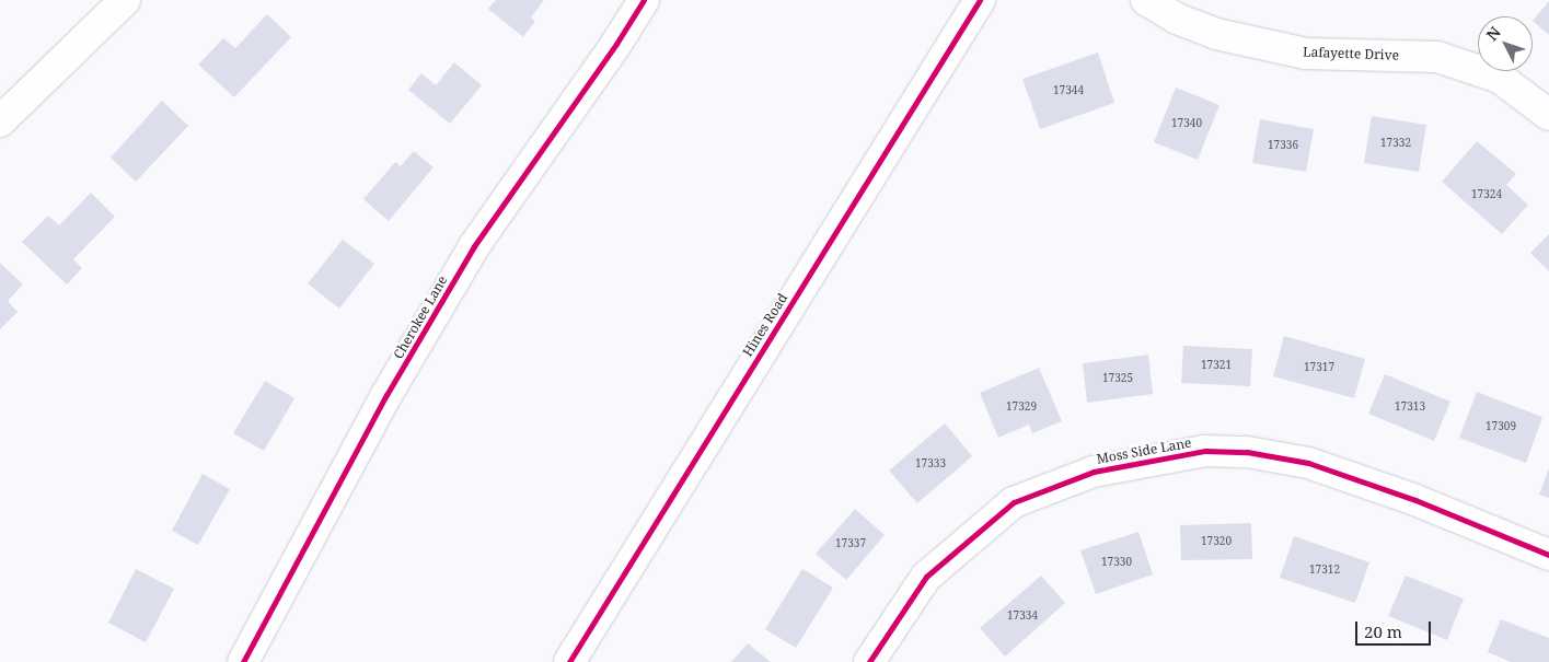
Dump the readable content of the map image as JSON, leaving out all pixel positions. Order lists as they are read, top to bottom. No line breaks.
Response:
{"streets":{"street":["Lafayette Drive","Cherokee Lane","Hines Road","Moss Side Lane"]},"house_numbers":["17344","17340","17332","17336","17324","17321","17317","17325","17329","17313","17309","17333","17320","17337","17330","17312","17334"],"scale_bar":"20 m","north":"top left"}
